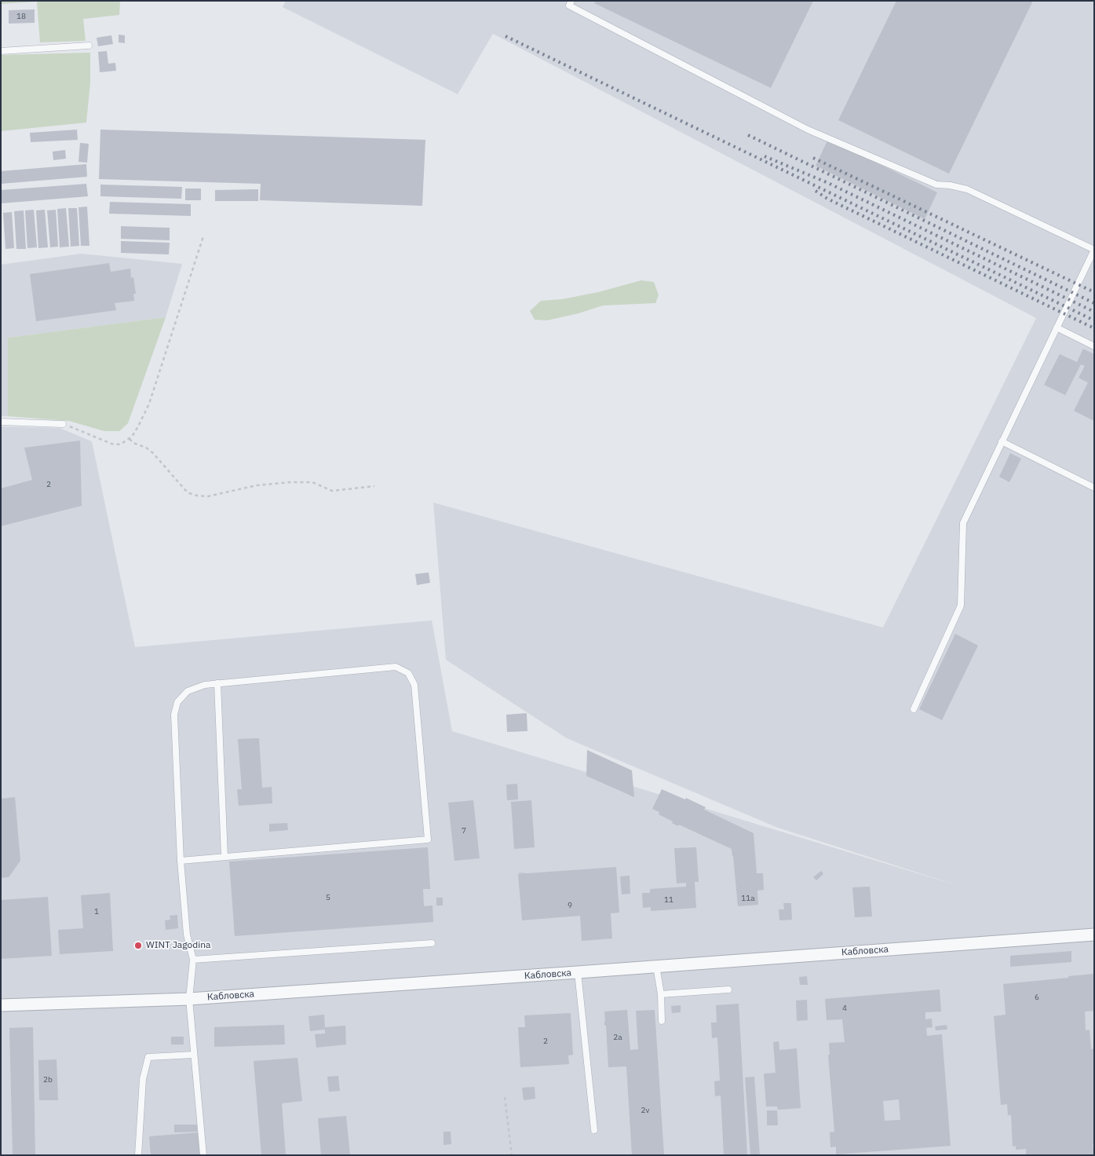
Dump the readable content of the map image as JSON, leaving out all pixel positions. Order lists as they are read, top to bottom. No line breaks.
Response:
{"streets":{"street":["Кабловска"]},"places":["WINT Jagodina"],"house_numbers":["18","2","7","5","11a","11","9","1","6","4","2a","2","2b","2v"]}
